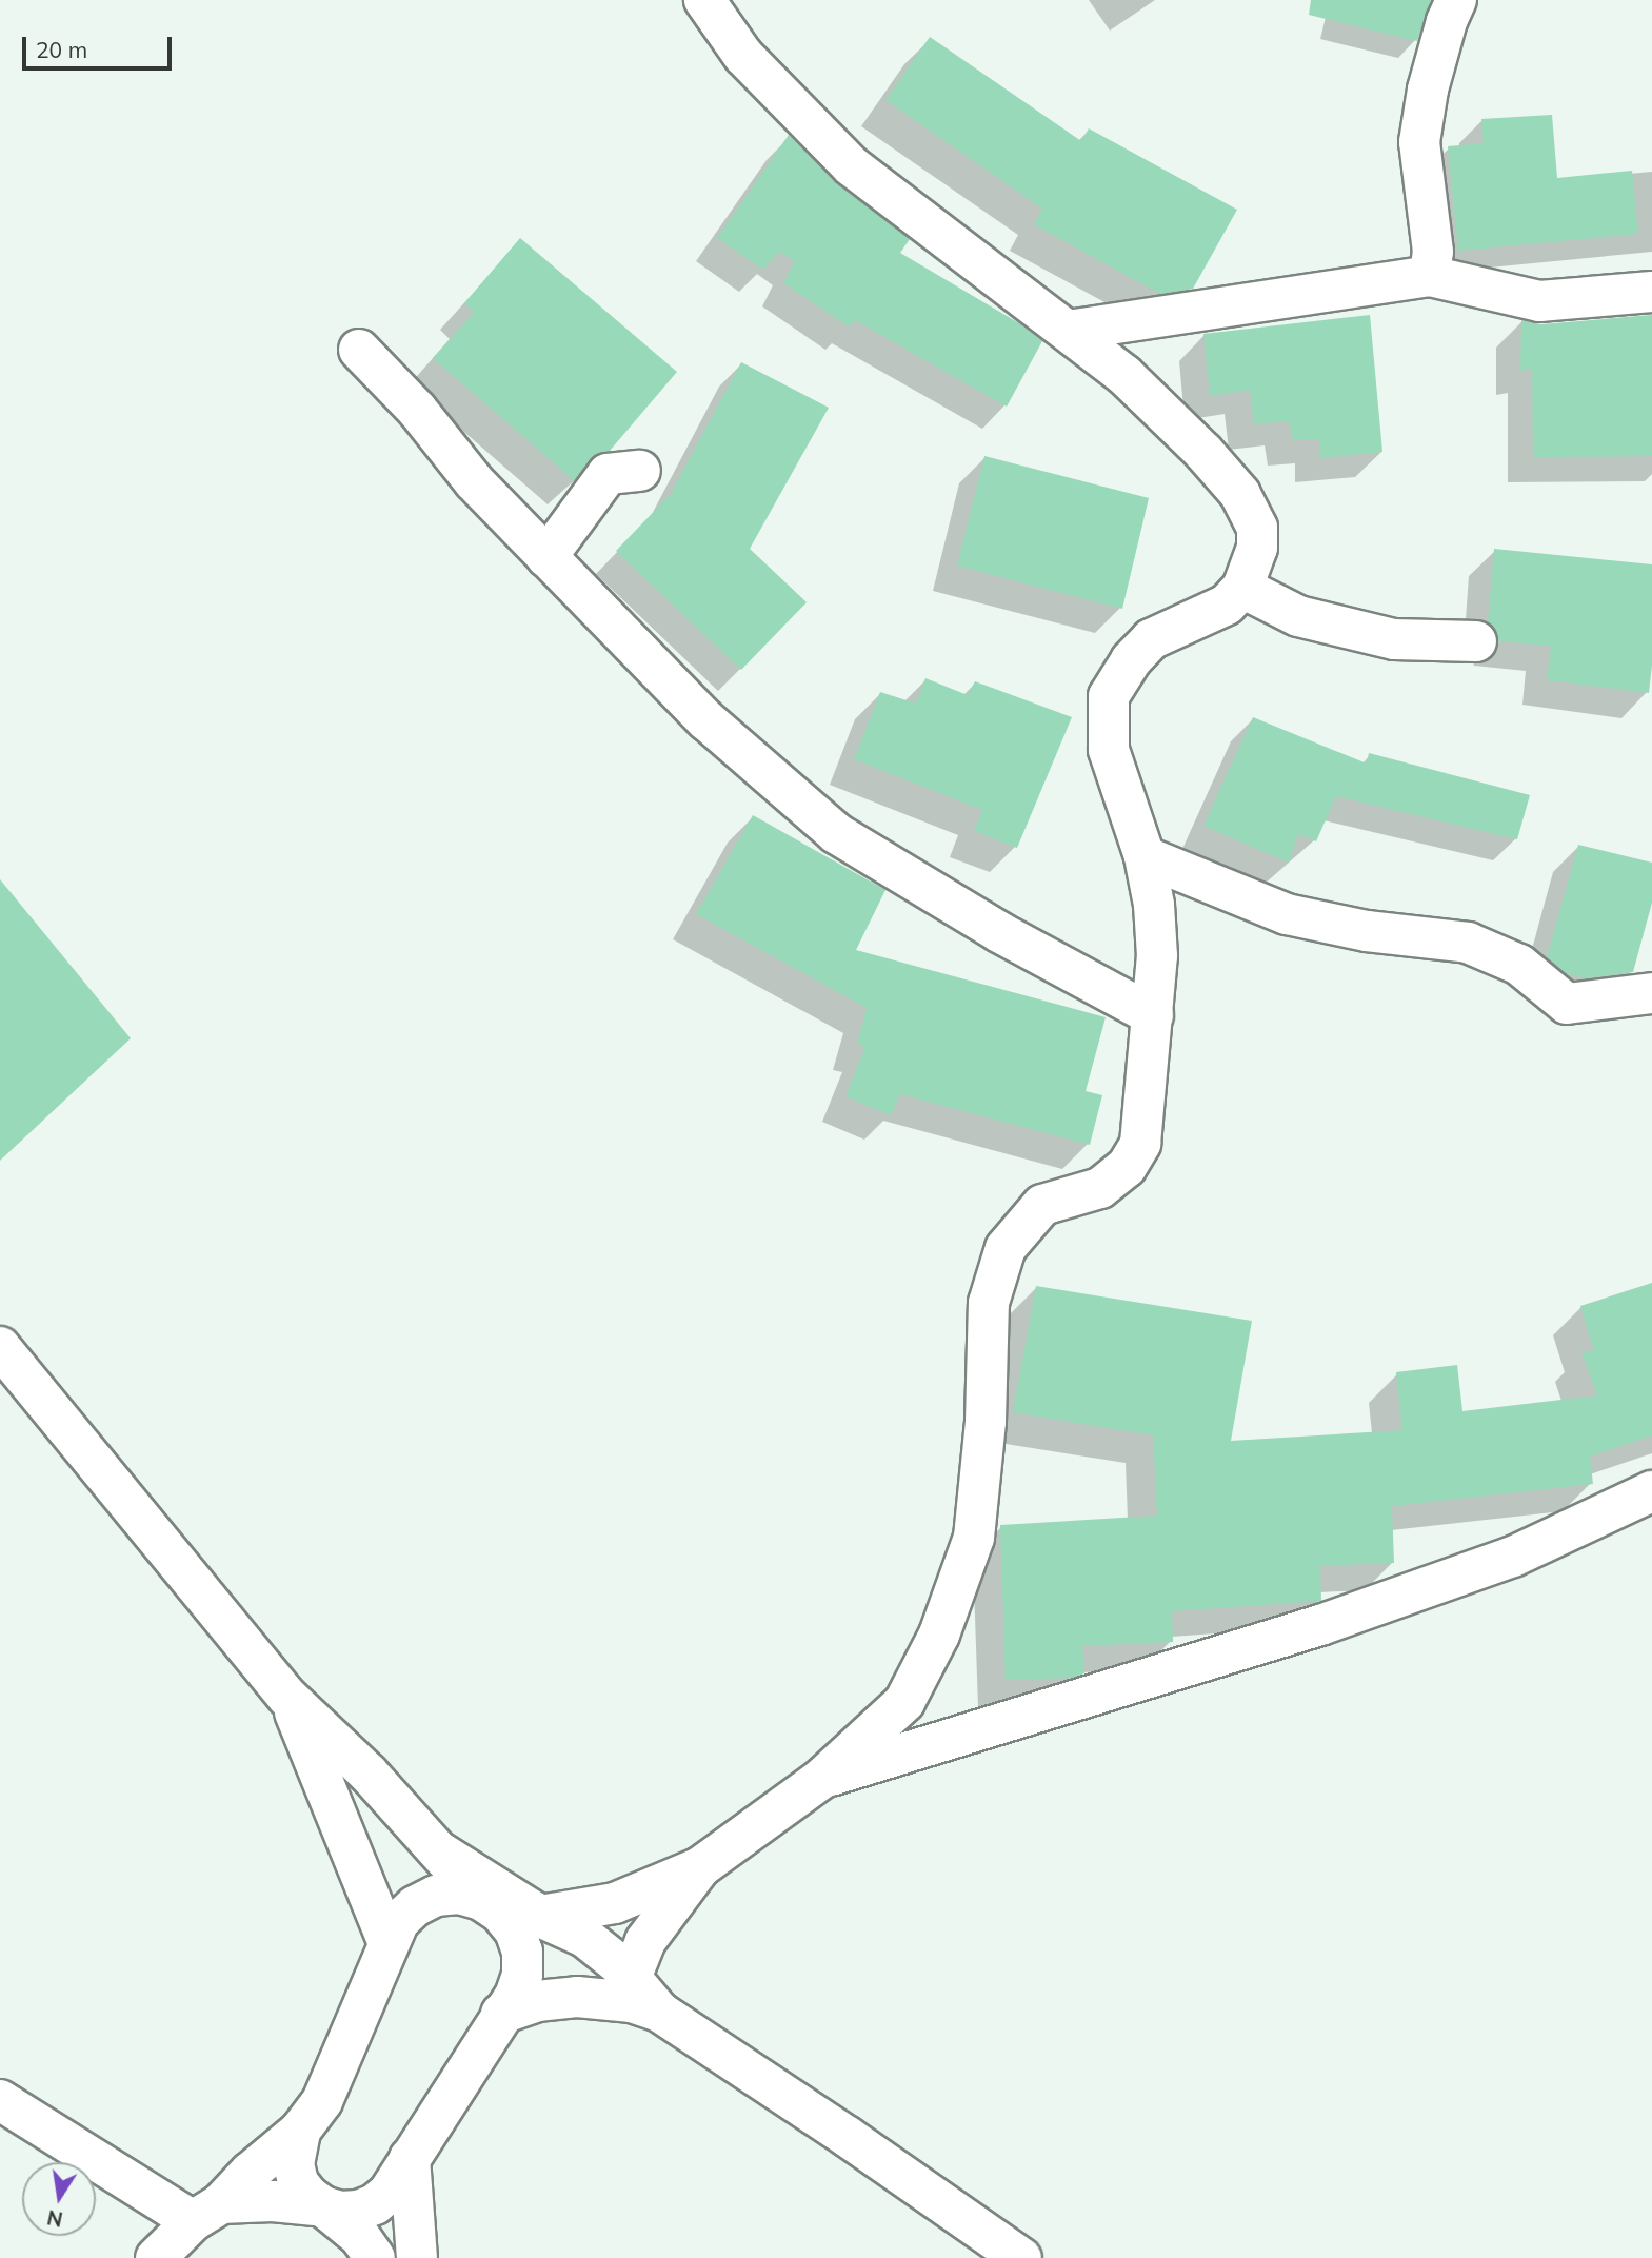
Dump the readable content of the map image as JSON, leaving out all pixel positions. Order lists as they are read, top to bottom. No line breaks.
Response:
{"scale_bar":"20 m","north":"bottom"}
